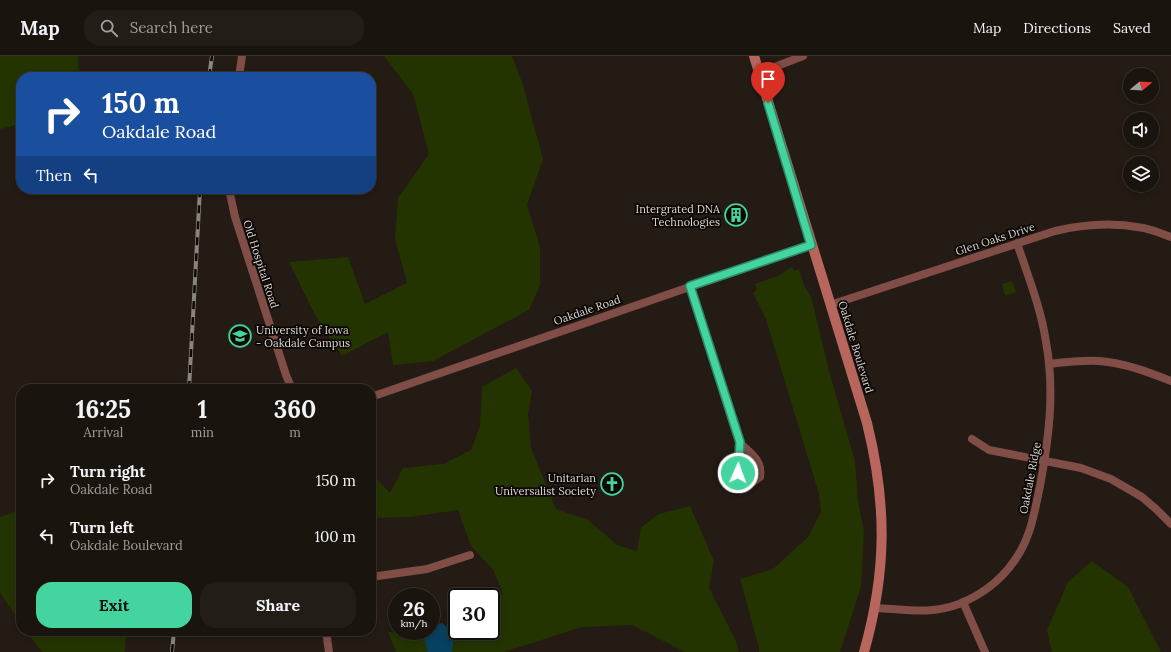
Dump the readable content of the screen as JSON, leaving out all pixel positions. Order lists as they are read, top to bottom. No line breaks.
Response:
{"streets":{"main road":["Oakdale Boulevard"],"street":["Glen Oaks Drive","Old Hospital Road","Oakdale Road","Oakdale Ridge"]},"crossings":[["Glen Oaks Drive","Oakdale Boulevard"],["Glen Oaks Drive","Oakdale Ridge"],["Oakdale Road","Oakdale Boulevard"],["Oakdale Boulevard","Oakdale Ridge"]],"places":{"building":["Intergrated DNA Technologies"],"school or university":["University of Iowa - Oakdale Campus"],"church":["Unitarian Universalist Society"]},"north":"right","page":{"header":"Map","search":"Search here","nav":["Map","Directions","Saved"],"turn":["150 m","Oakdale Road"],"then":"Then","eta":["16:25","Arrival","1","min","360","m"],"list":[{"name":"Turn right","note":"Oakdale Road","value":"150 m"},{"name":"Turn left","note":"Oakdale Boulevard","value":"100 m"}],"buttons":["Exit","Share"],"speed":"26 km/h","limit":"30"}}
